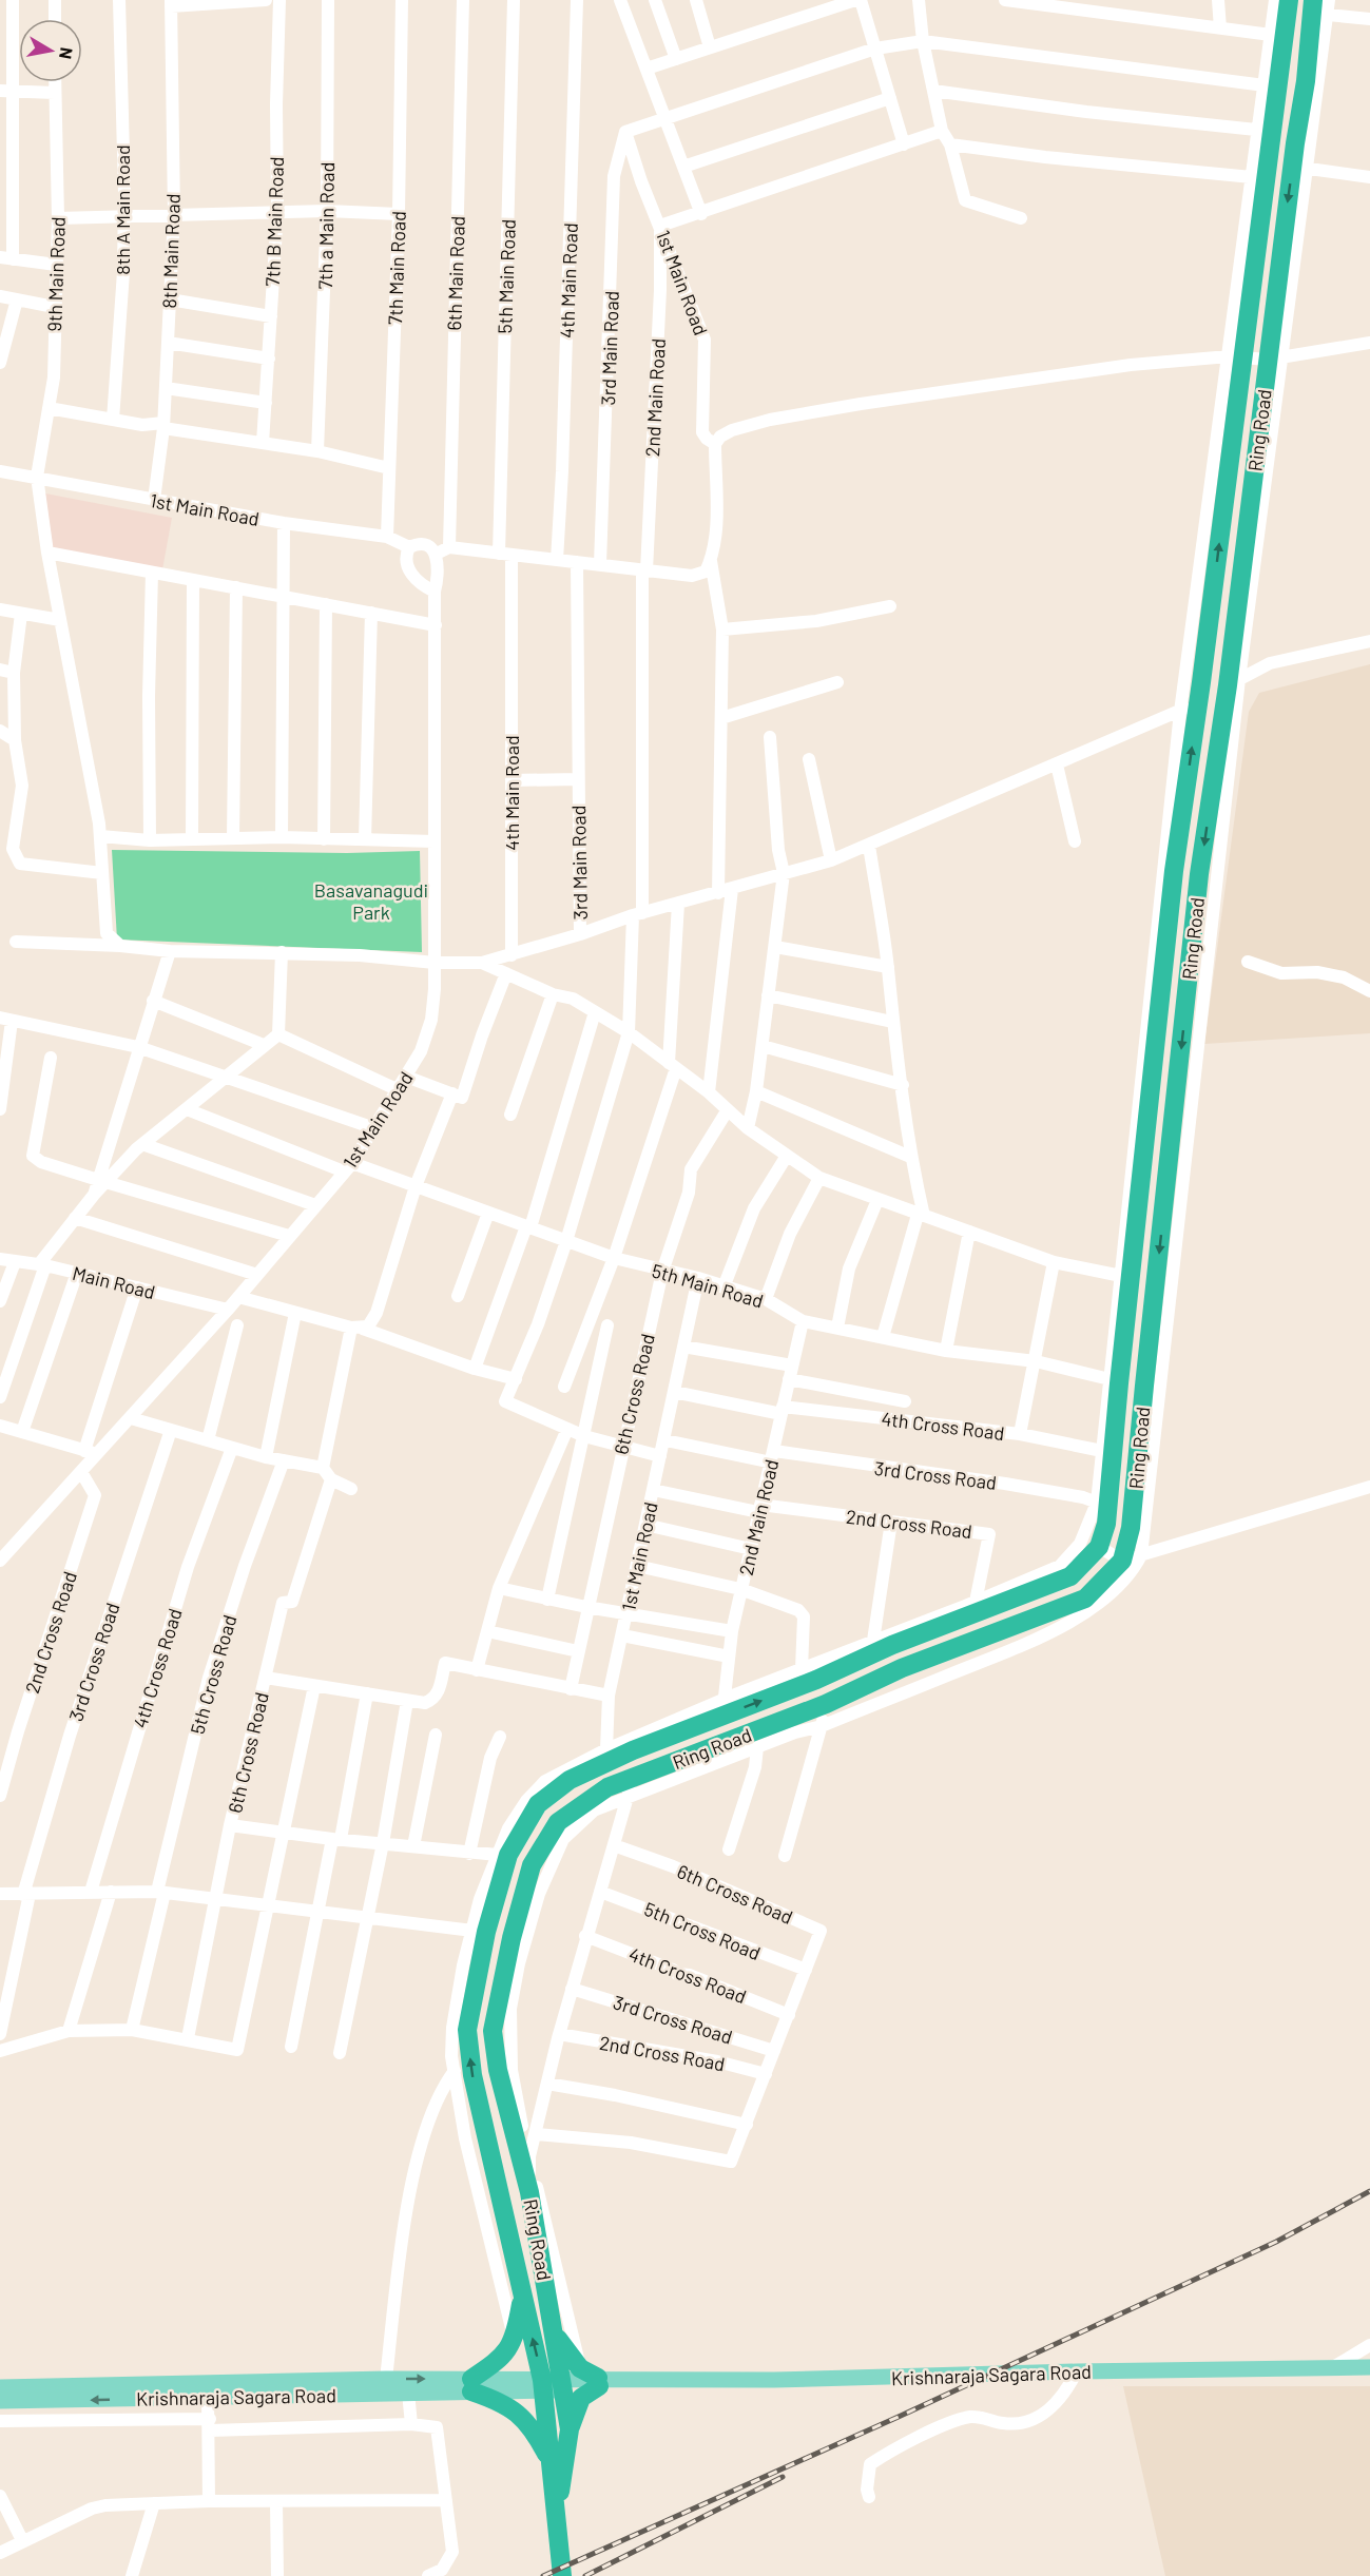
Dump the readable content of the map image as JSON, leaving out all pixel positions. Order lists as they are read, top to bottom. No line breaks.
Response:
{"streets":{"highway":["Ring Road"],"main road":["Krishnaraja Sagara Road"],"street":["8th A Main Road","7th B Main Road","7th a Main Road","8th Main Road","7th Main Road","6th Main Road","9th Main Road","5th Main Road","4th Main Road","1st Main Road","3rd Main Road","2nd Main Road","Main Road","6th Cross Road","4th Cross Road","3rd Cross Road","2nd Cross Road","5th Cross Road"]},"crossings":[["8th Main Road","1st Main Road"],["7th Main Road","1st Main Road"],["9th Main Road","1st Main Road"],["5th Main Road","4th Main Road"],["5th Main Road","1st Main Road"],["5th Main Road","2nd Main Road"],["5th Main Road","6th Cross Road"],["1st Main Road","3rd Main Road"],["1st Main Road","2nd Main Road"],["1st Main Road","Ring Road"],["1st Main Road","Main Road"],["1st Main Road","4th Cross Road"],["1st Main Road","3rd Cross Road"],["1st Main Road","2nd Cross Road"],["2nd Main Road","Ring Road"],["2nd Main Road","4th Cross Road"],["2nd Main Road","3rd Cross Road"],["2nd Main Road","2nd Cross Road"],["Ring Road","Krishnaraja Sagara Road"],["6th Cross Road","5th Cross Road"]],"parks":["Basavanagudi Park"],"north":"right"}
